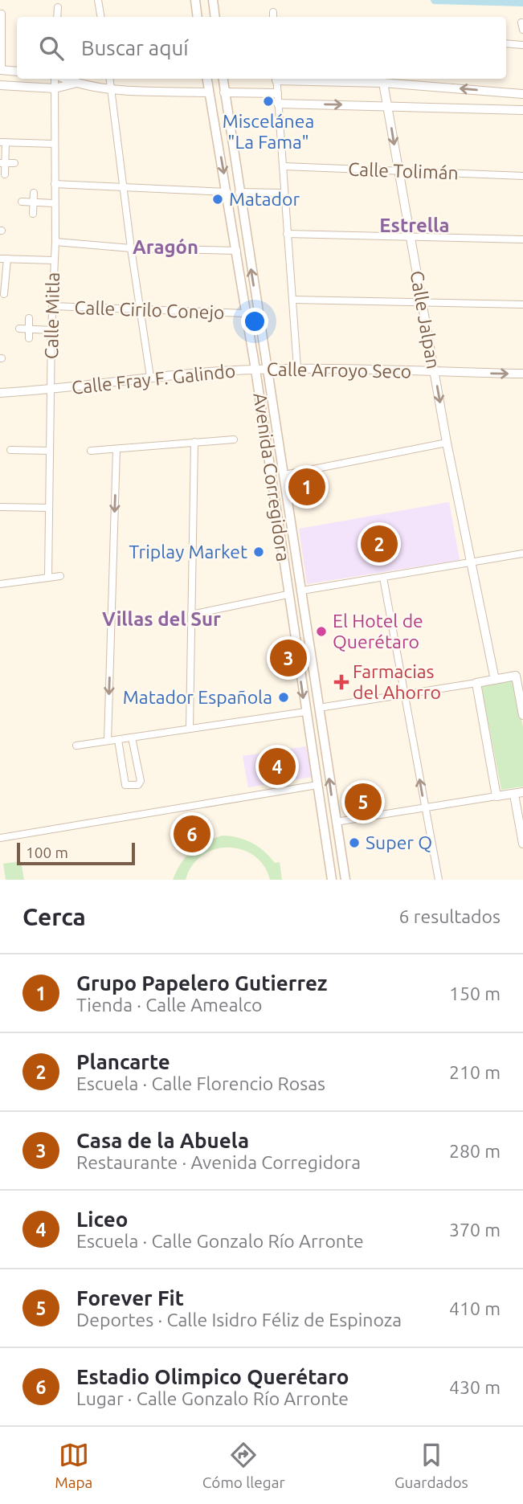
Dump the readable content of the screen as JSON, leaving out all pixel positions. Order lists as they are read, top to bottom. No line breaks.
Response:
{"streets":{"main road":["Avenida Corregidora"],"street":["Calle Tolimán","Calle Cirilo Conejo","Calle Mitla","Calle Jalpan","Calle Arroyo Seco","Calle Fray F. Galindo"]},"crossings":[["Calle Tolimán","Calle Jalpan"],["Calle Cirilo Conejo","Calle Mitla"],["Calle Cirilo Conejo","Avenida Corregidora"],["Calle Mitla","Calle Fray F. Galindo"],["Calle Jalpan","Calle Arroyo Seco"],["Calle Arroyo Seco","Calle Fray F. Galindo"],["Calle Arroyo Seco","Avenida Corregidora"],["Calle Fray F. Galindo","Avenida Corregidora"]],"districts":["Estrella","Aragón","Villas del Sur"],"places":{"other":["Miscelánea \"La Fama\"","Matador","Triplay Market","El Hotel de Querétaro","Matador Española","Super Q"],"health":["Farmacias del Ahorro"]},"scale_bar":"100 m","page":{"search":"Buscar aquí","pins":["1","2","3","4","5","6"],"scale":"100 m","heading":["Cerca","6 resultados"],"list":[{"mark":"1","name":"Grupo Papelero Gutierrez","note":"Tienda · Calle Amealco","value":"150 m"},{"mark":"2","name":"Plancarte","note":"Escuela · Calle Florencio Rosas","value":"210 m"},{"mark":"3","name":"Casa de la Abuela","note":"Restaurante · Avenida Corregidora","value":"280 m"},{"mark":"4","name":"Liceo","note":"Escuela · Calle Gonzalo Río Arronte","value":"370 m"},{"mark":"5","name":"Forever Fit","note":"Deportes · Calle Isidro Féliz de Espinoza","value":"410 m"},{"mark":"6","name":"Estadio Olimpico Querétaro","note":"Lugar · Calle Gonzalo Río Arronte","value":"430 m"}],"nav":["Mapa","Cómo llegar","Guardados"]}}
